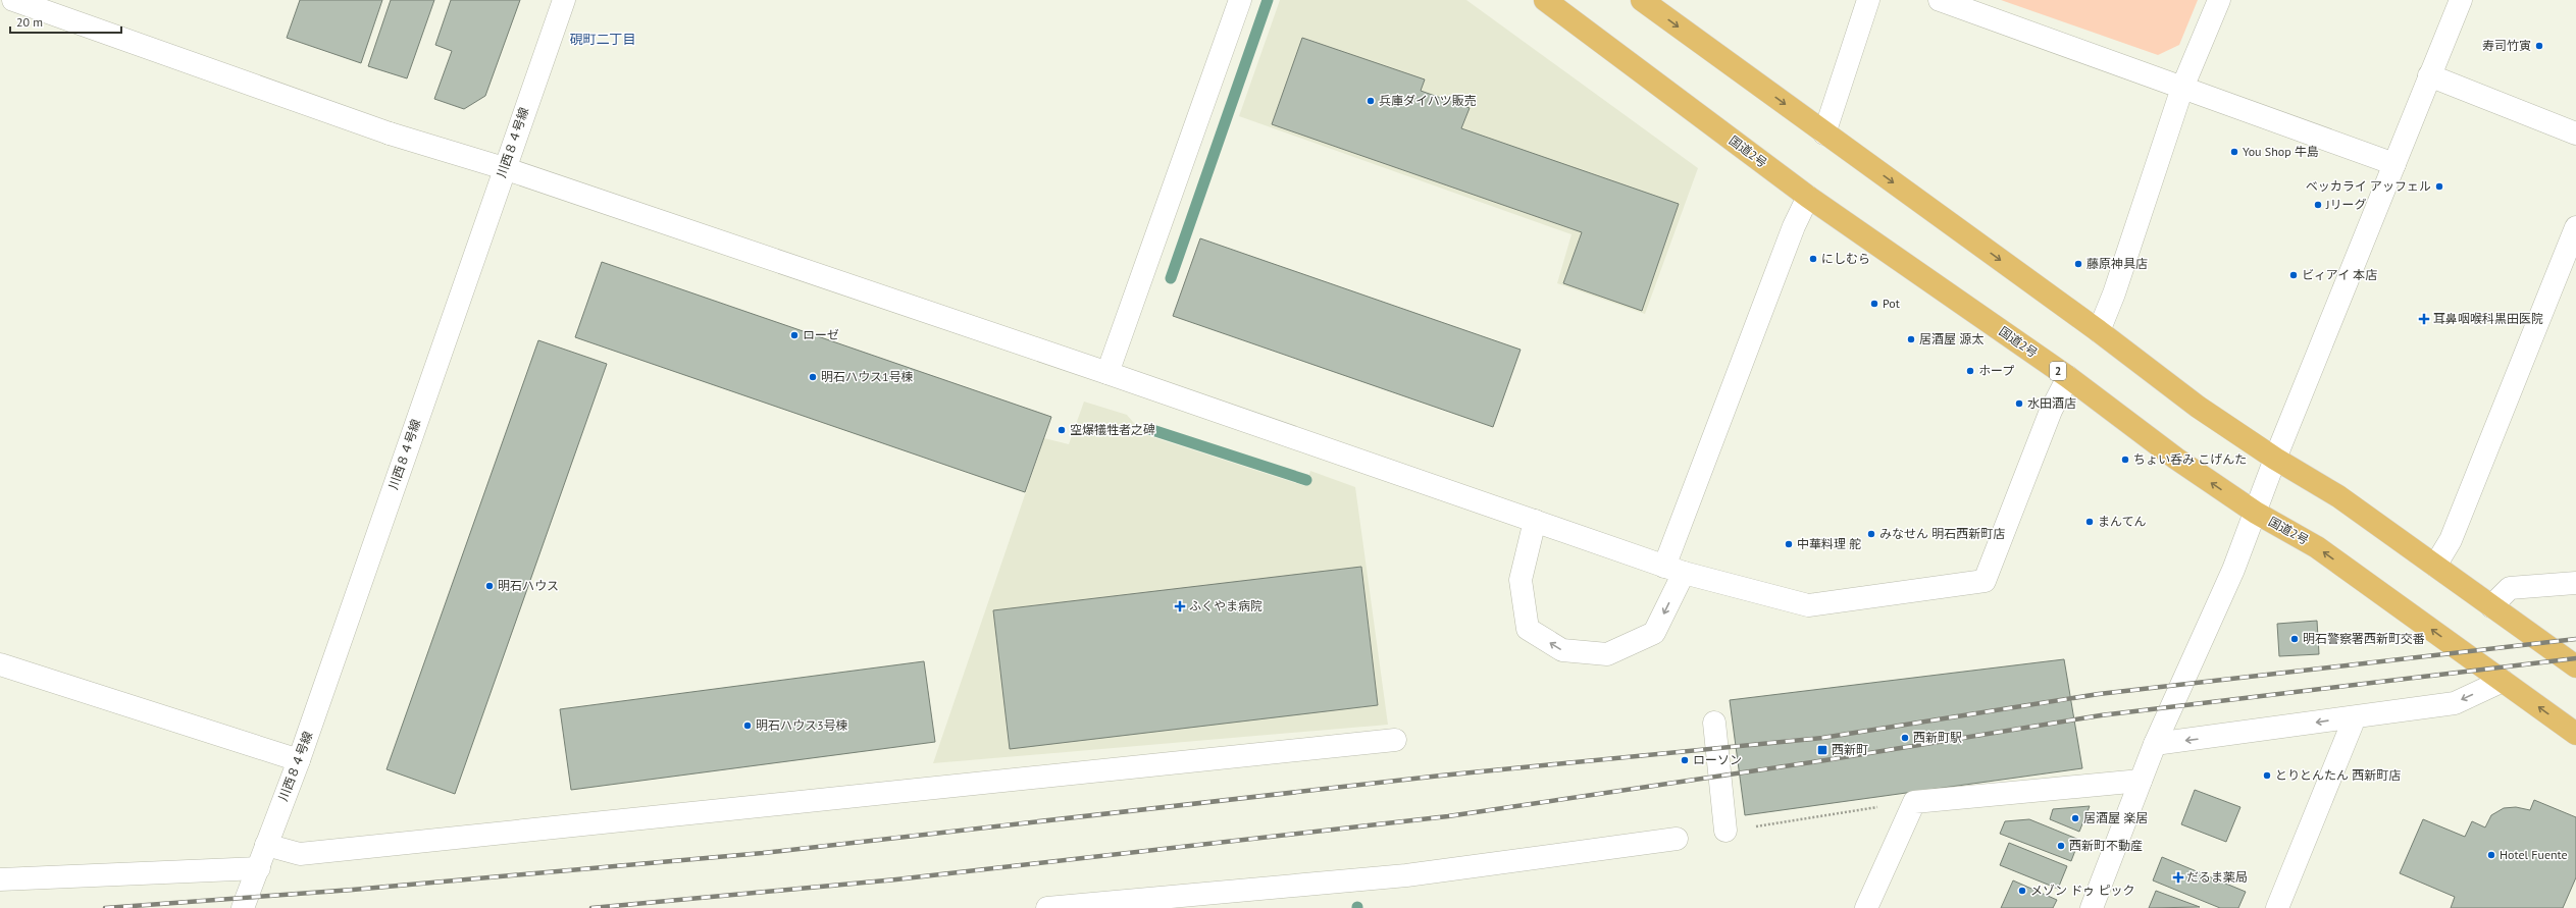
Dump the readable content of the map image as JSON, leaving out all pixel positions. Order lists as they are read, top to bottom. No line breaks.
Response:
{"streets":{"highway":["国道2号","2"],"street":["川西８４号線"]},"districts":["硯町二丁目"],"places":{"other":["寿司竹寅","兵庫ダイハツ販売","You Shop 牛島","ベッカライ アッフェル","Jリーグ","にしむら","藤原神具店","ビィアイ 本店","Pot","ローゼ","居酒屋 源太","ホープ","明石ハウス1号棟","水田酒店","空爆犠牲者之碑","ちょい呑み こげんた","まんてん","みなせん 明石西新町店","中華料理 舵","明石ハウス","明石警察署西新町交番","明石ハウス3号棟","西新町駅","ローソン","とりとんたん 西新町店","居酒屋 楽居","西新町不動産","Hotel Fuente","メゾン ドゥ ピック"],"health":["耳鼻咽喉科黒田医院","ふくやま病院","だるま薬局"],"transit":["西新町"]},"scale_bar":"20 m"}
